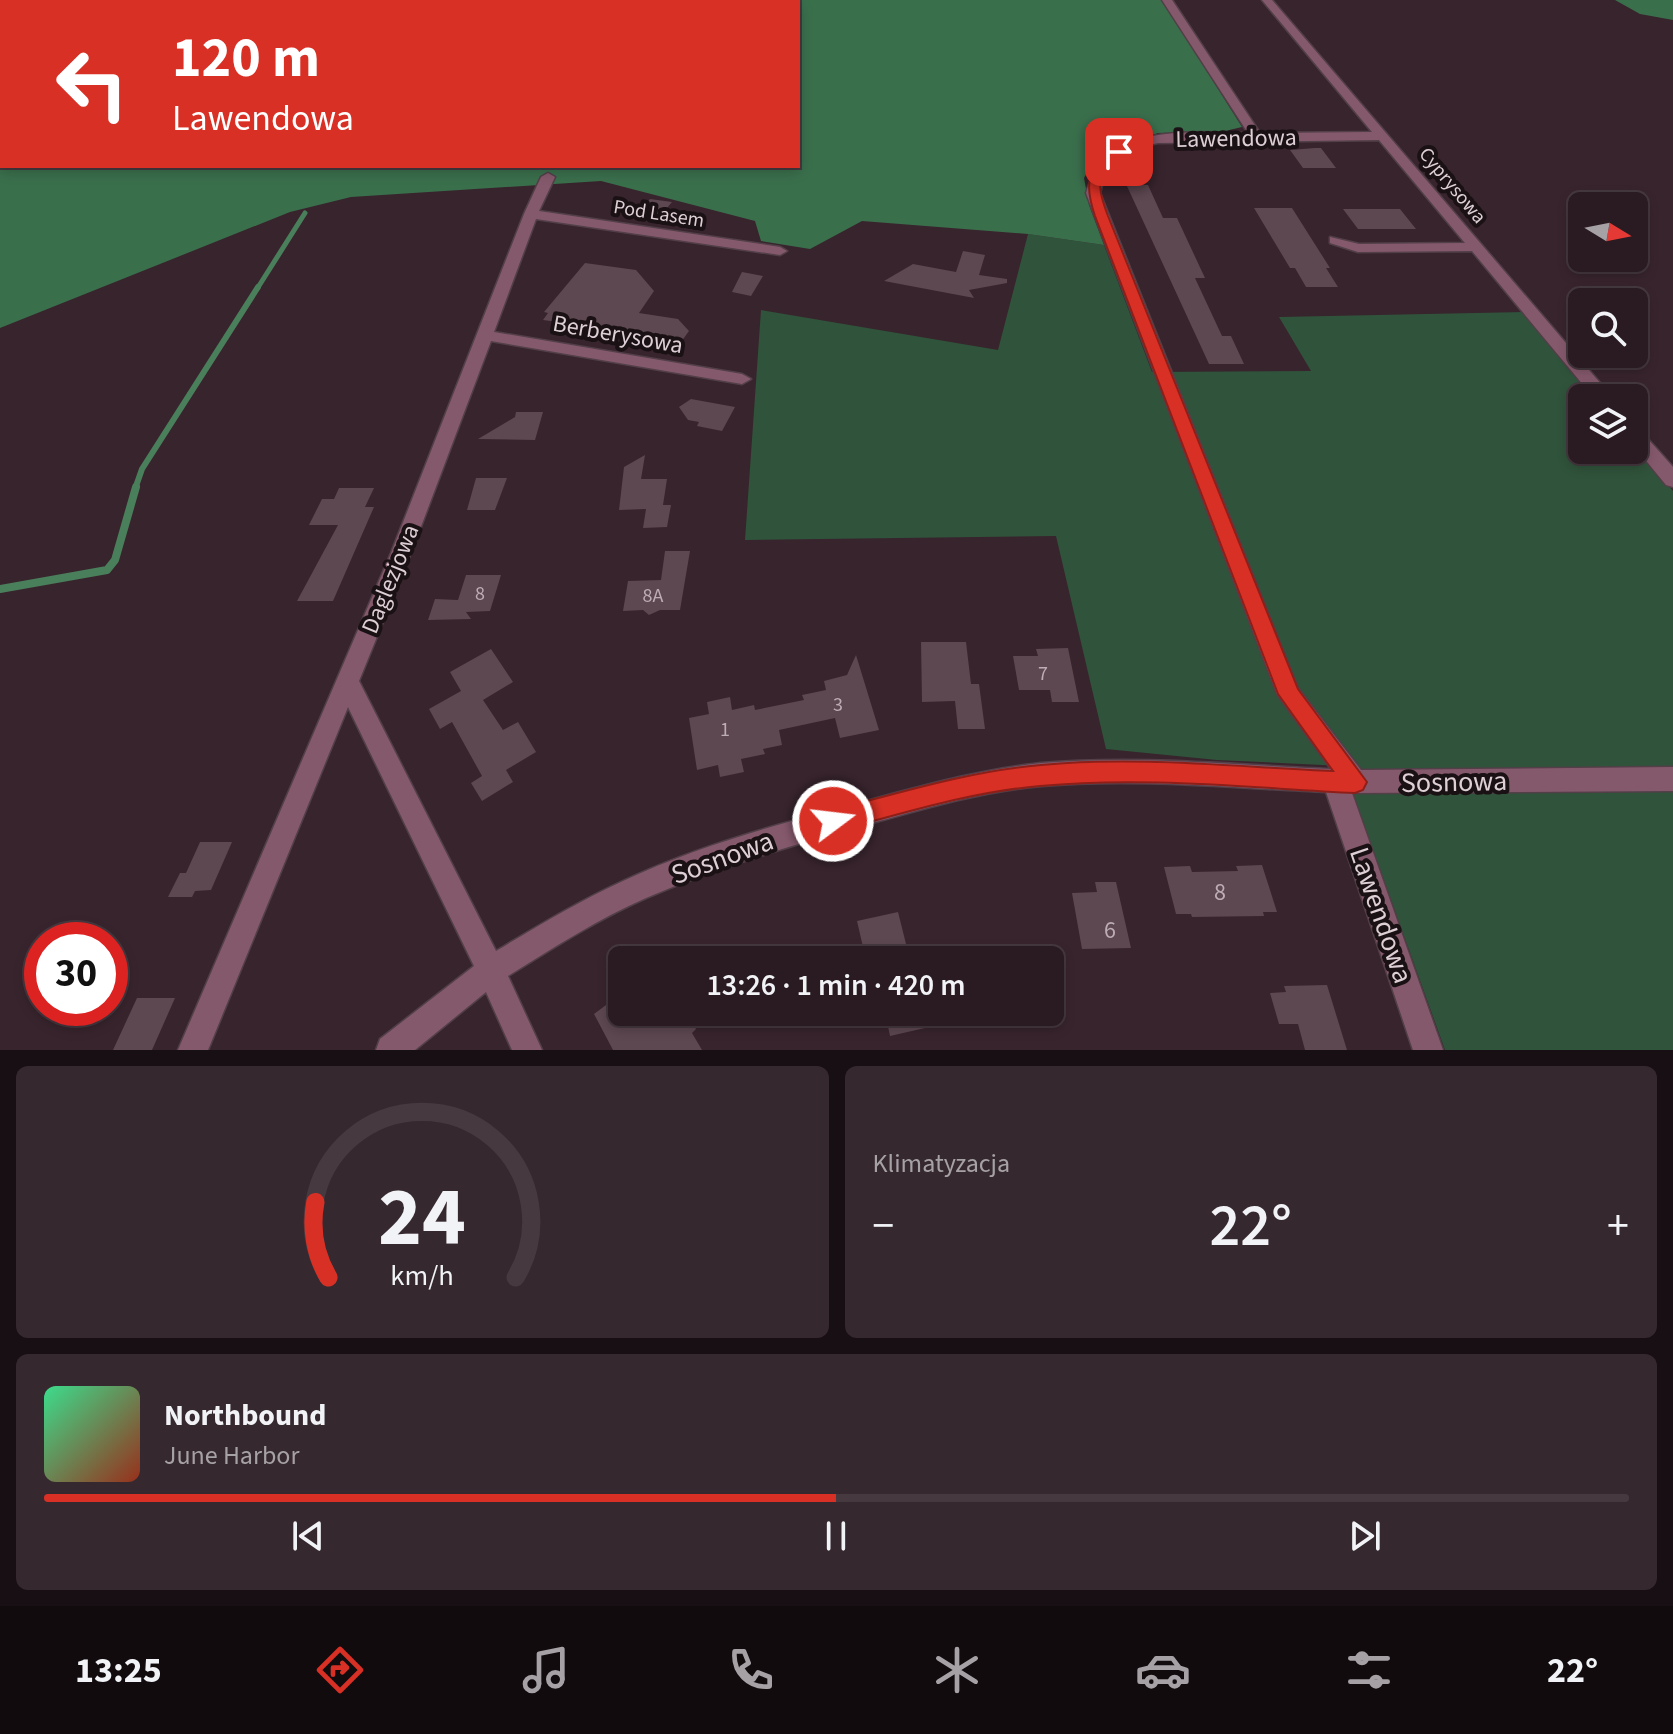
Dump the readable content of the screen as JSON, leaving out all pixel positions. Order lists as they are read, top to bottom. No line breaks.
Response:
{"streets":{"street":["Lawendowa","Cyprysowa","Pod Lasem","Berberysowa","Daglezjowa","Sosnowa"]},"crossings":[["Lawendowa","Cyprysowa"],["Lawendowa","Sosnowa"],["Pod Lasem","Daglezjowa"],["Berberysowa","Daglezjowa"]],"house_numbers":["8","8A","7","3","1","8","6"],"north":"right","page":{"turn":["120 m","Lawendowa"],"limit":"30","trip":"13:26 · 1 min · 420 m","tile":"Klimatyzacja","heat":["−","22°","+"],"song":["Northbound","June Harbor"],"tabs":["13:25","22°"],"gauge":["24","km/h"]}}
